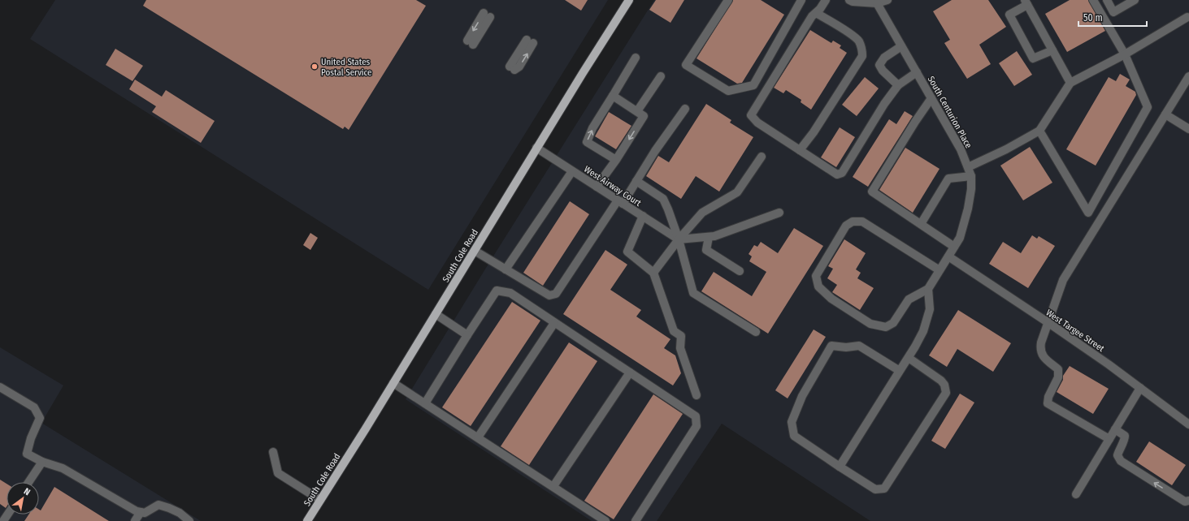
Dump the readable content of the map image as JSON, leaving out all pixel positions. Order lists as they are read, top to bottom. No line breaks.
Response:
{"streets":{"main road":["South Cole Road"],"street":["South Centurion Place","West Airway Court","West Targee Street"]},"crossings":[["South Centurion Place","West Targee Street"],["West Airway Court","South Cole Road"]],"places":["United States Postal Service"],"scale_bar":"50 m","north":"top right"}
